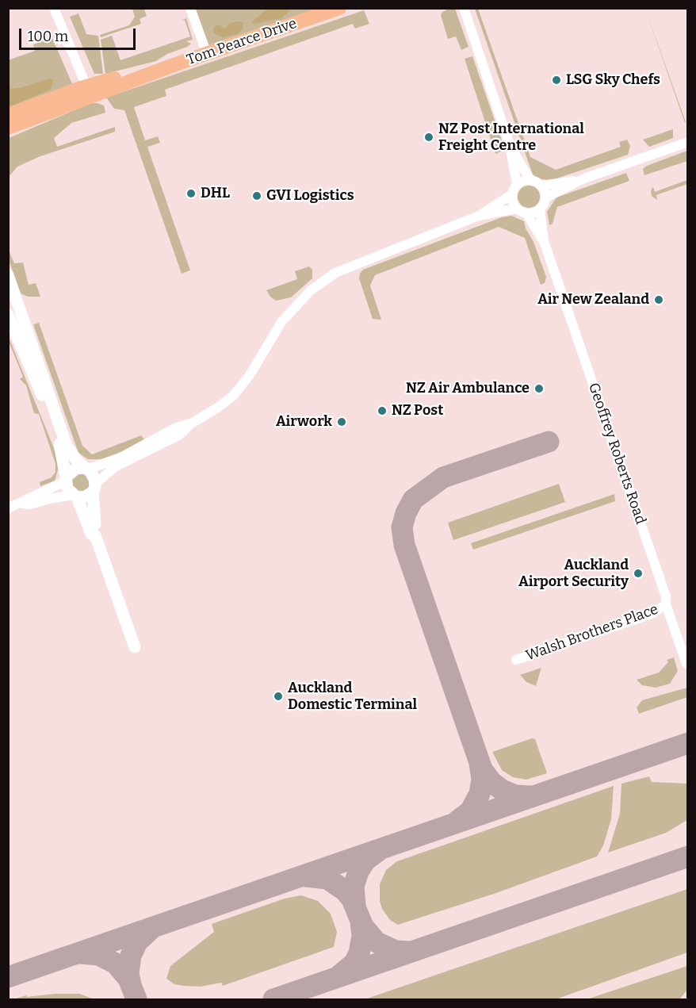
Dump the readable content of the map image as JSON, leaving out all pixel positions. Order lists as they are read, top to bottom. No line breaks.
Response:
{"streets":{"main road":["Tom Pearce Drive"],"street":["Geoffrey Roberts Road","Walsh Brothers Place"]},"crossings":[["Geoffrey Roberts Road","Walsh Brothers Place"]],"places":["LSG Sky Chefs","NZ Post International Freight Centre","DHL","GVI Logistics","Air New Zealand","NZ Air Ambulance","NZ Post","Airwork","Auckland Airport Security","Auckland Domestic Terminal"],"scale_bar":"100 m"}
